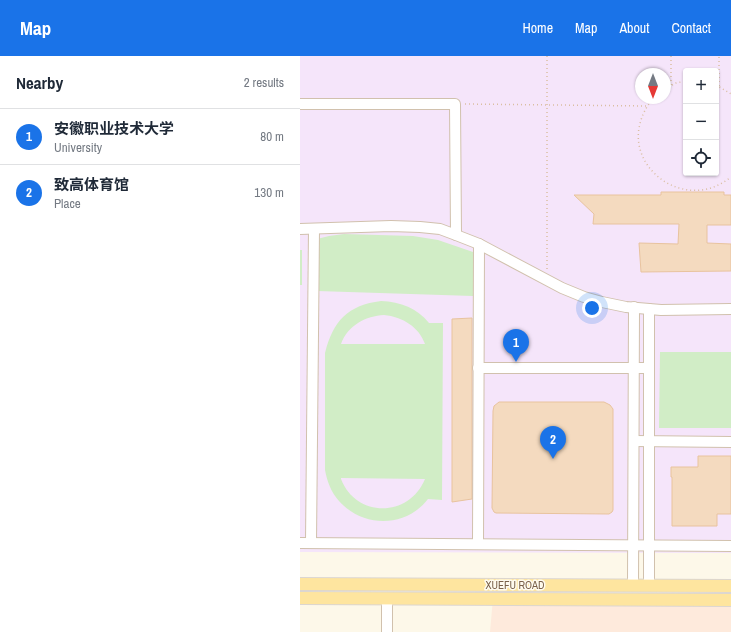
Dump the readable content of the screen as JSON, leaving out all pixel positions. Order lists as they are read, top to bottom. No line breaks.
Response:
{"streets":{"main road":["XUEFU ROAD"]},"north":"bottom","page":{"header":"Map","nav":["Home","Map","About","Contact"],"heading":["Nearby","2 results"],"map_buttons":["+","−"],"list":[{"mark":"1","name":"安徽职业技术大学","note":"University","value":"80 m"},{"mark":"2","name":"致高体育馆","note":"Place","value":"130 m"}],"pins":["1","2"]}}
